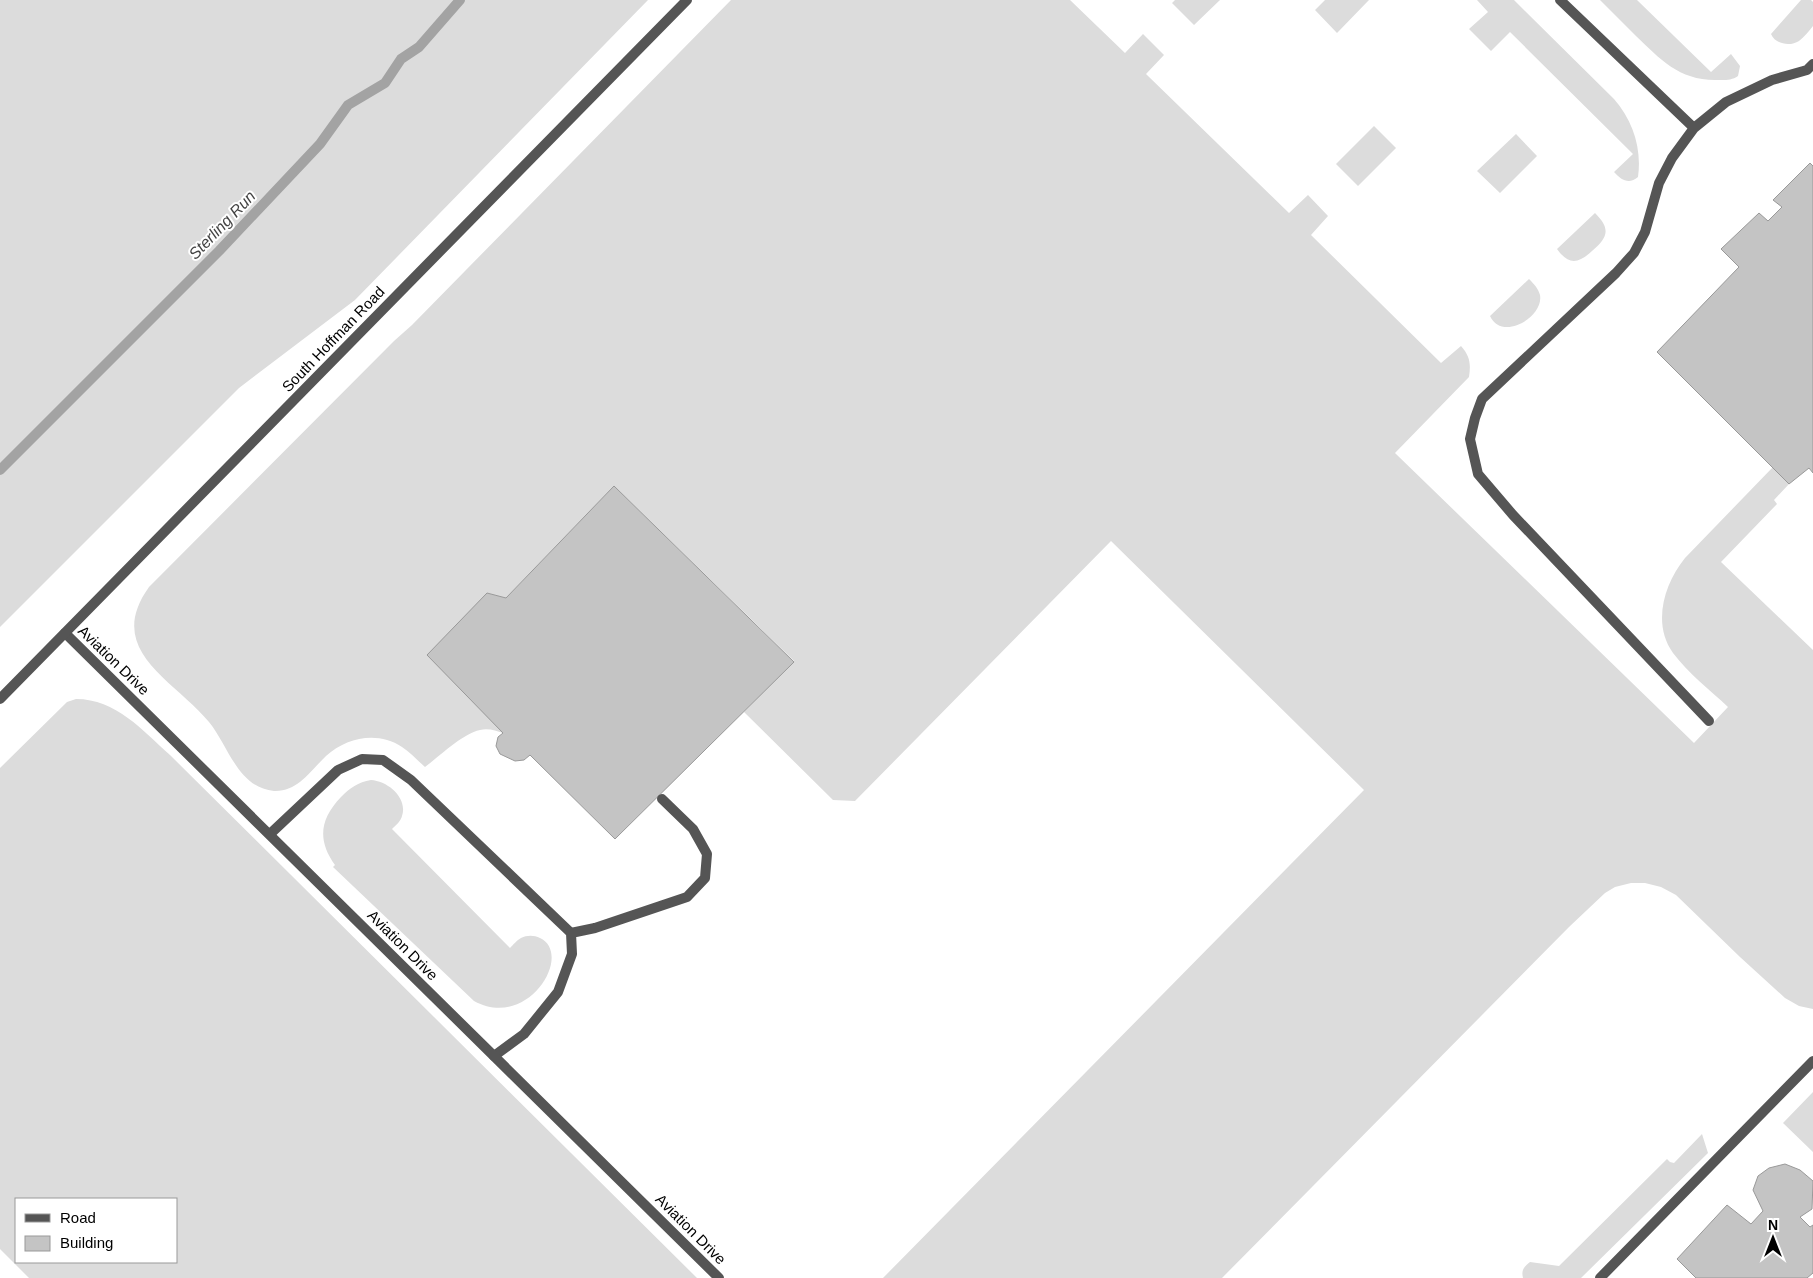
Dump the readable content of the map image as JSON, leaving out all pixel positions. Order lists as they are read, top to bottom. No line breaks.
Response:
{"streets":{"street":["South Hoffman Road","Aviation Drive"]},"crossings":[["South Hoffman Road","Aviation Drive"]],"water":["Sterling Run"],"legend":["Road","Building"],"north":"top"}
